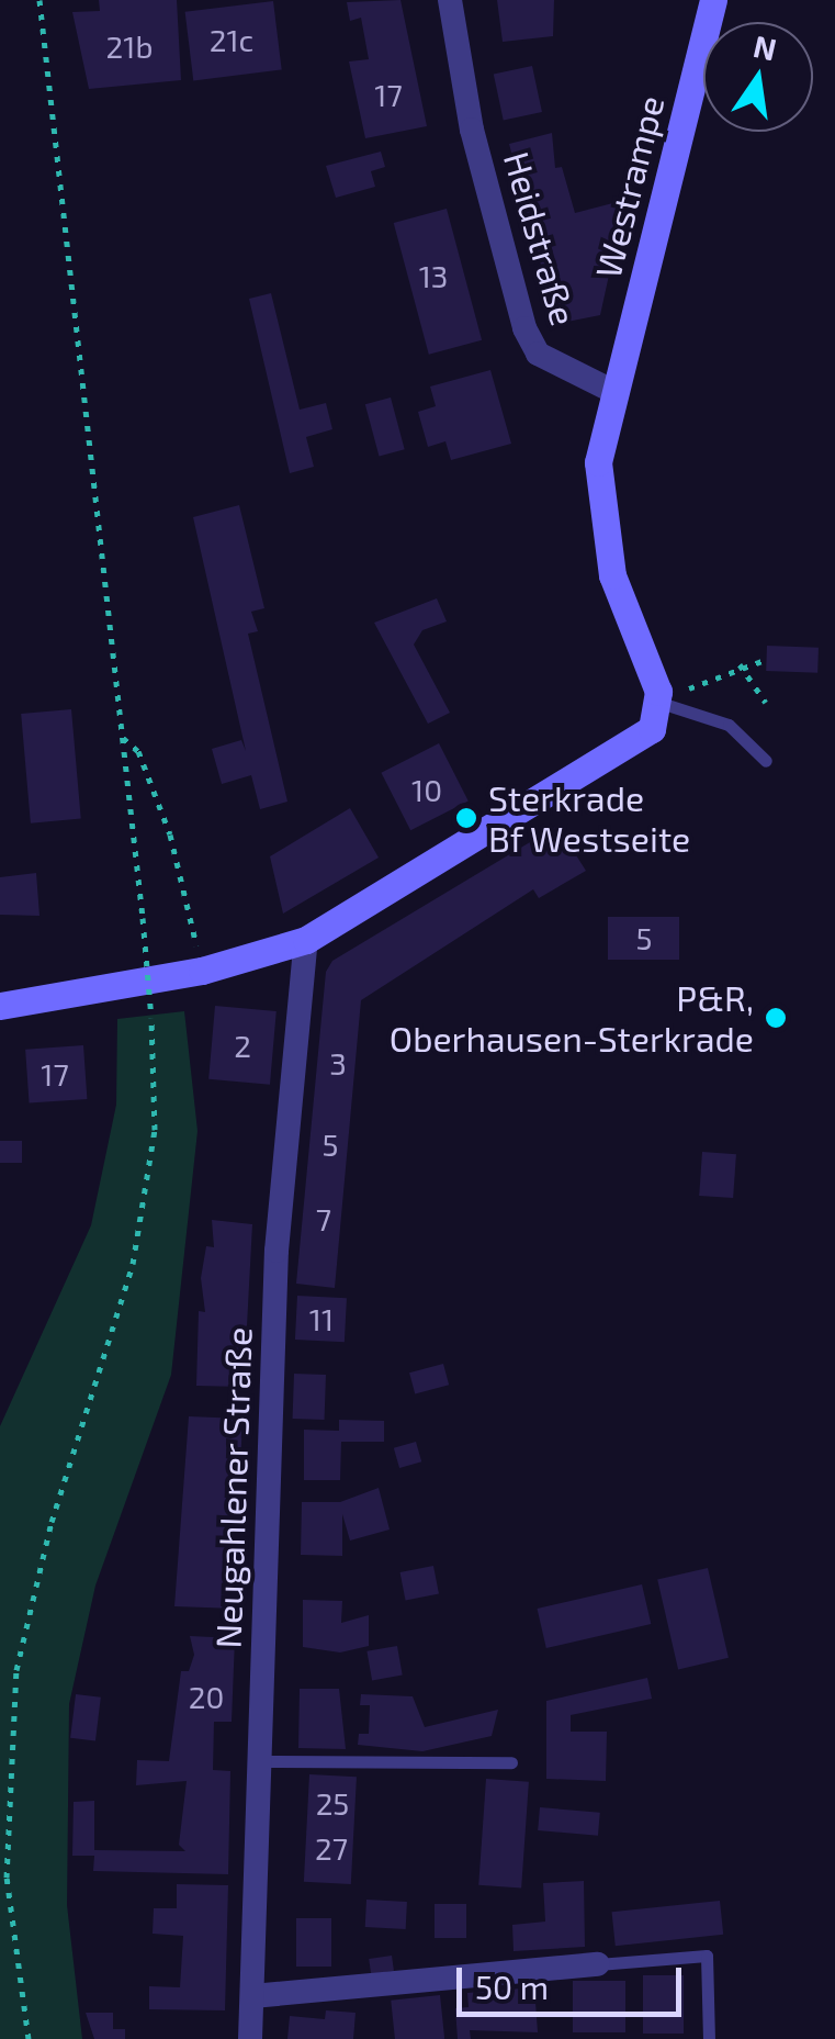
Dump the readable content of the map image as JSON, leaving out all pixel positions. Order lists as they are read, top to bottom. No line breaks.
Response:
{"streets":{"main road":["Westrampe"],"street":["Heidstraße","Neugahlener Straße"]},"crossings":[["Westrampe","Heidstraße"]],"places":["Sterkrade Bf Westseite","P&R, Oberhausen-Sterkrade"],"house_numbers":["21c","21b","17","13","10","5","2","3","17","5","7","11","20","25","27"],"scale_bar":"50 m","north":"top"}
